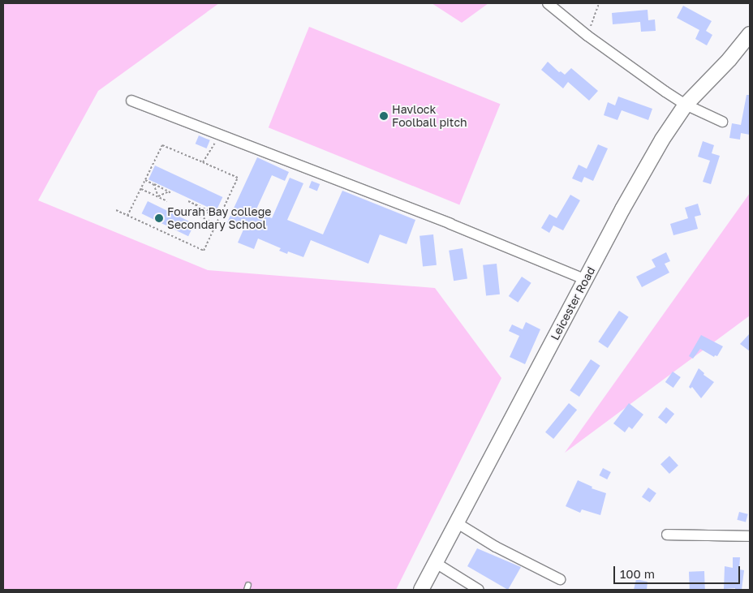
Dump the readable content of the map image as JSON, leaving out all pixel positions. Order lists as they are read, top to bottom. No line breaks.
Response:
{"streets":{"street":["Leicester Road"]},"places":["Havlock Foolball pitch","Fourah Bay college Secondary School"],"scale_bar":"100 m"}
